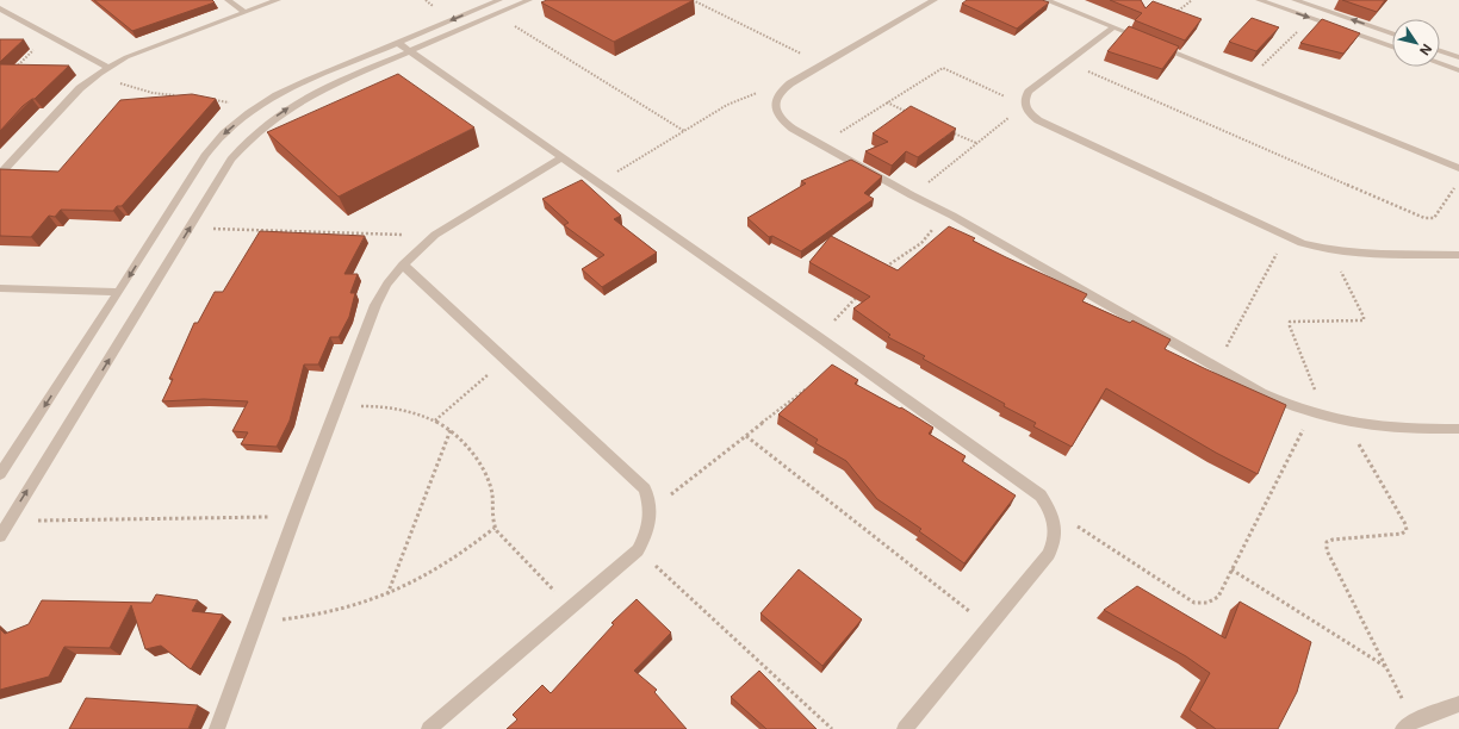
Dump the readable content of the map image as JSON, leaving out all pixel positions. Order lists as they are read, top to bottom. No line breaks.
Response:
{"north":"bottom right"}
